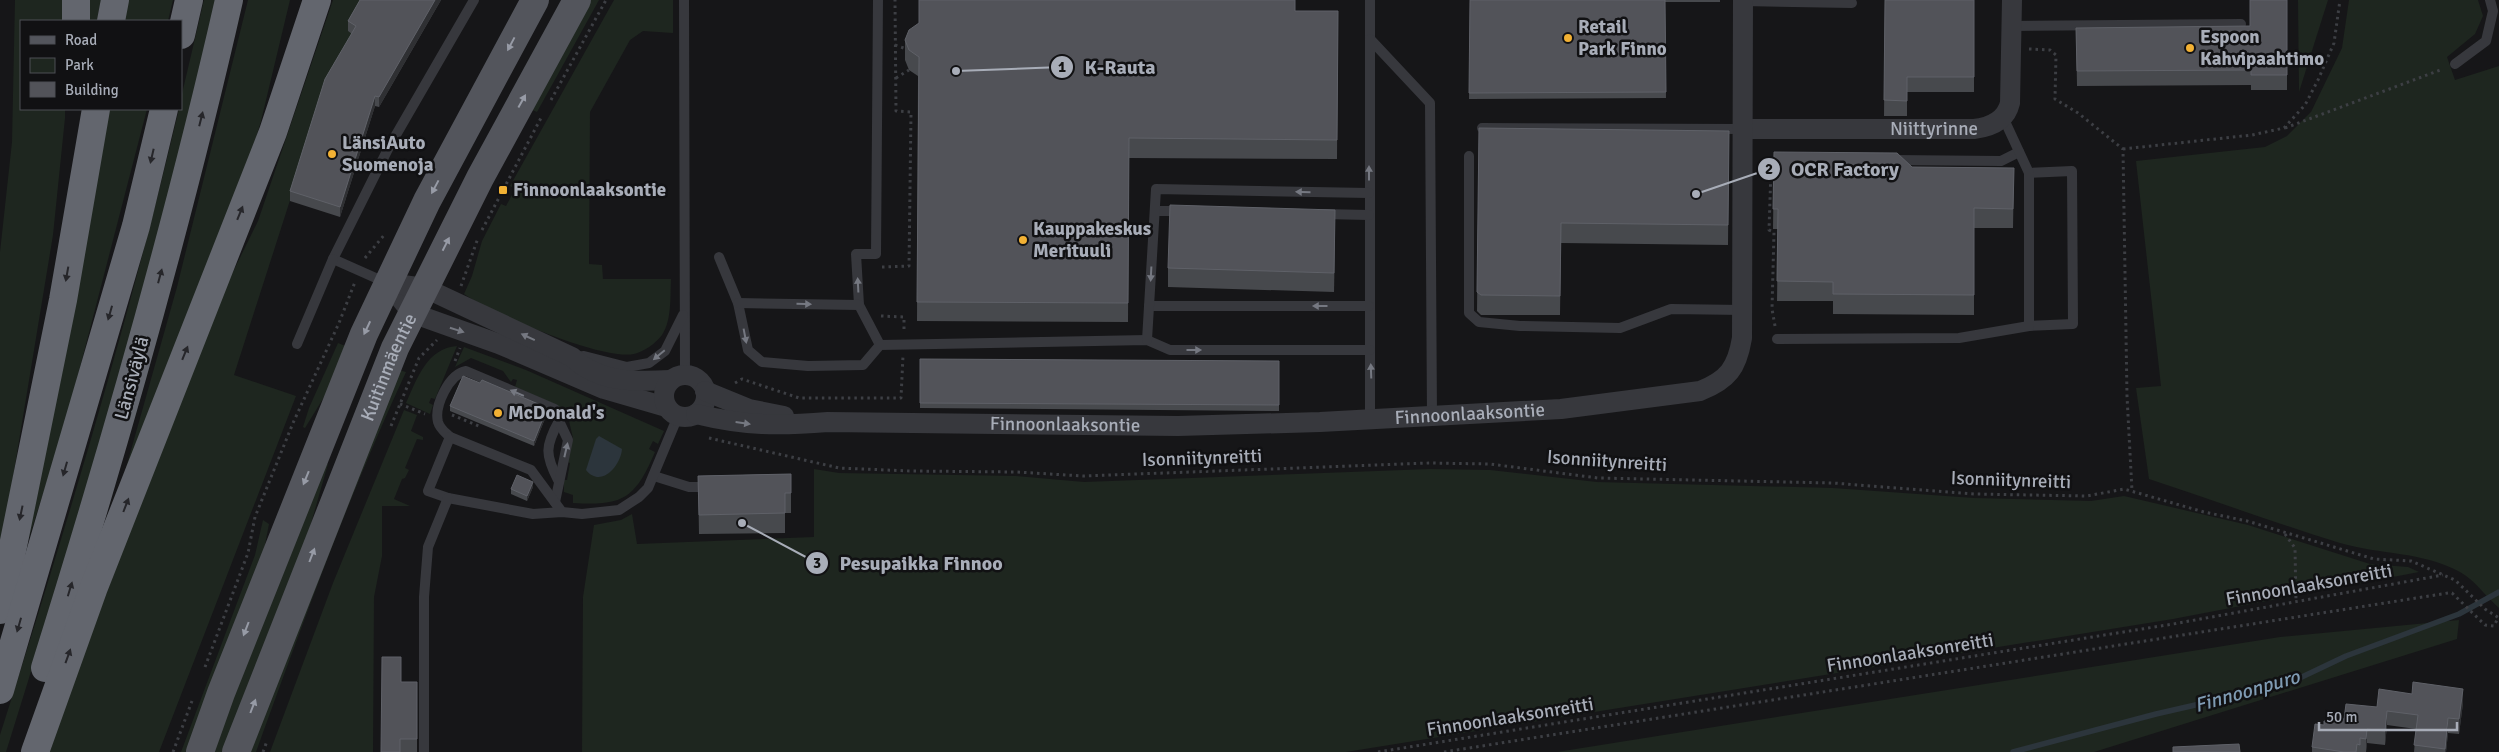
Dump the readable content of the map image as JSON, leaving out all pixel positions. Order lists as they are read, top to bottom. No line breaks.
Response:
{"streets":{"highway":["Länsiväylä"],"main road":["Kuitinmäentie"],"street":["Niittyrinne","Finnoonlaaksontie"],"path":["Isonniitynreitti","Finnoonlaaksonreitti"]},"crossings":[["Niittyrinne","Finnoonlaaksontie"],["Kuitinmäentie","Finnoonlaaksontie"],["Isonniitynreitti","Finnoonlaaksonreitti"]],"water":["Finnoonpuro"],"places":{"other":["Retail Park Finno","Espoon Kahvipaahtimo","K-Rauta","LänsiAuto Suomenoja","OCR Factory","Kauppakeskus Merituuli","McDonald's","Pesupaikka Finnoo"],"transit":["Finnoonlaaksontie"]},"legend":["Road","Park","Building"],"scale_bar":"50 m"}
